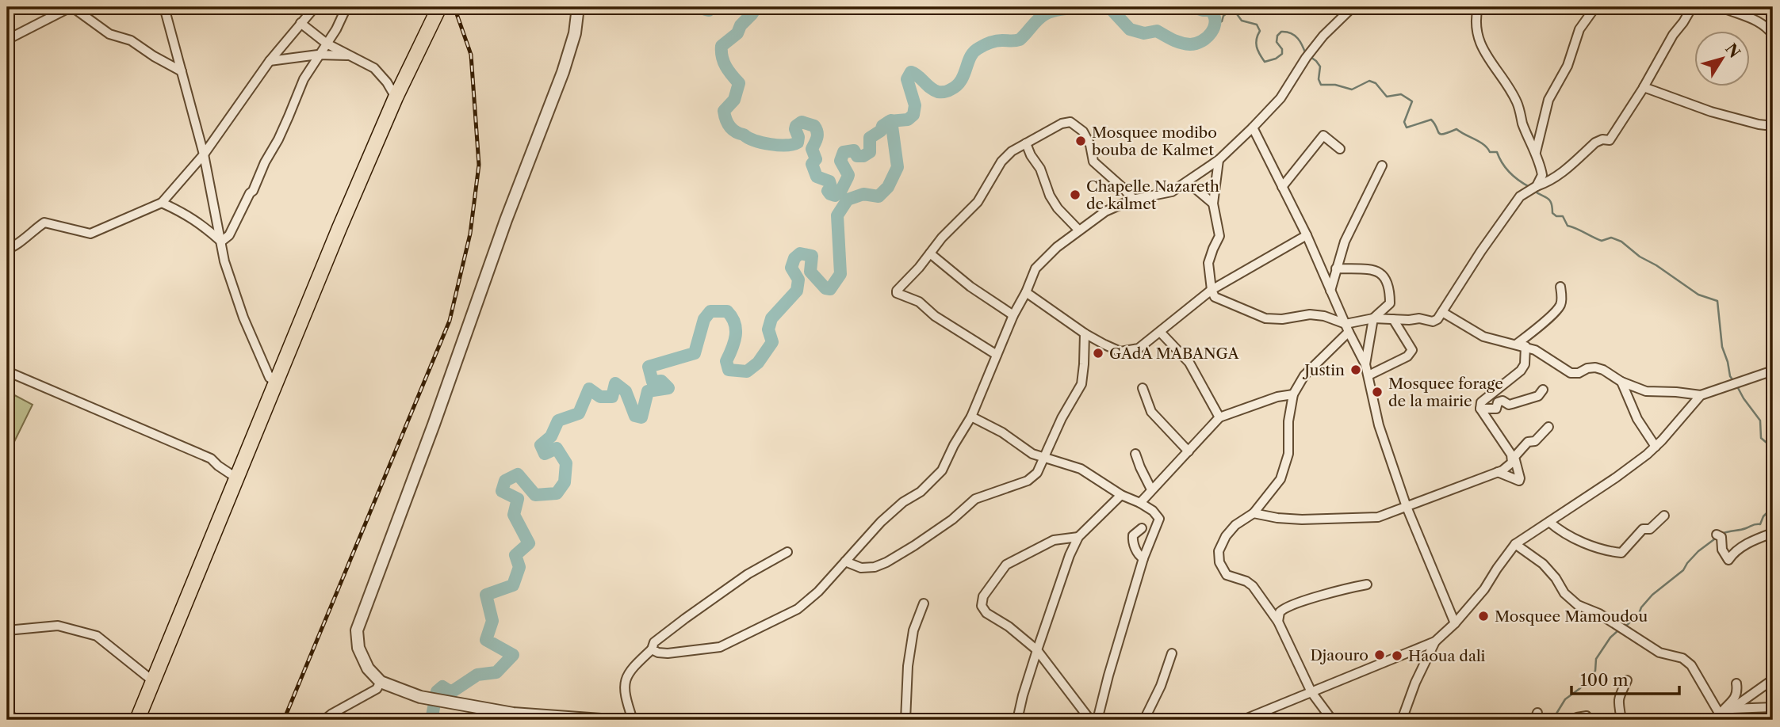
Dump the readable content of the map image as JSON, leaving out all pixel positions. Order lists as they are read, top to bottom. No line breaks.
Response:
{"places":["Mosquee modibo bouba de Kalmet","Chapelle Nazareth de kalmet","GAdA MABANGA","Justin","Mosquee forage de la mairie","Mosquee Mamoudou","Djaouro","Haoua dali"],"scale_bar":"100 m","north":"top right"}
